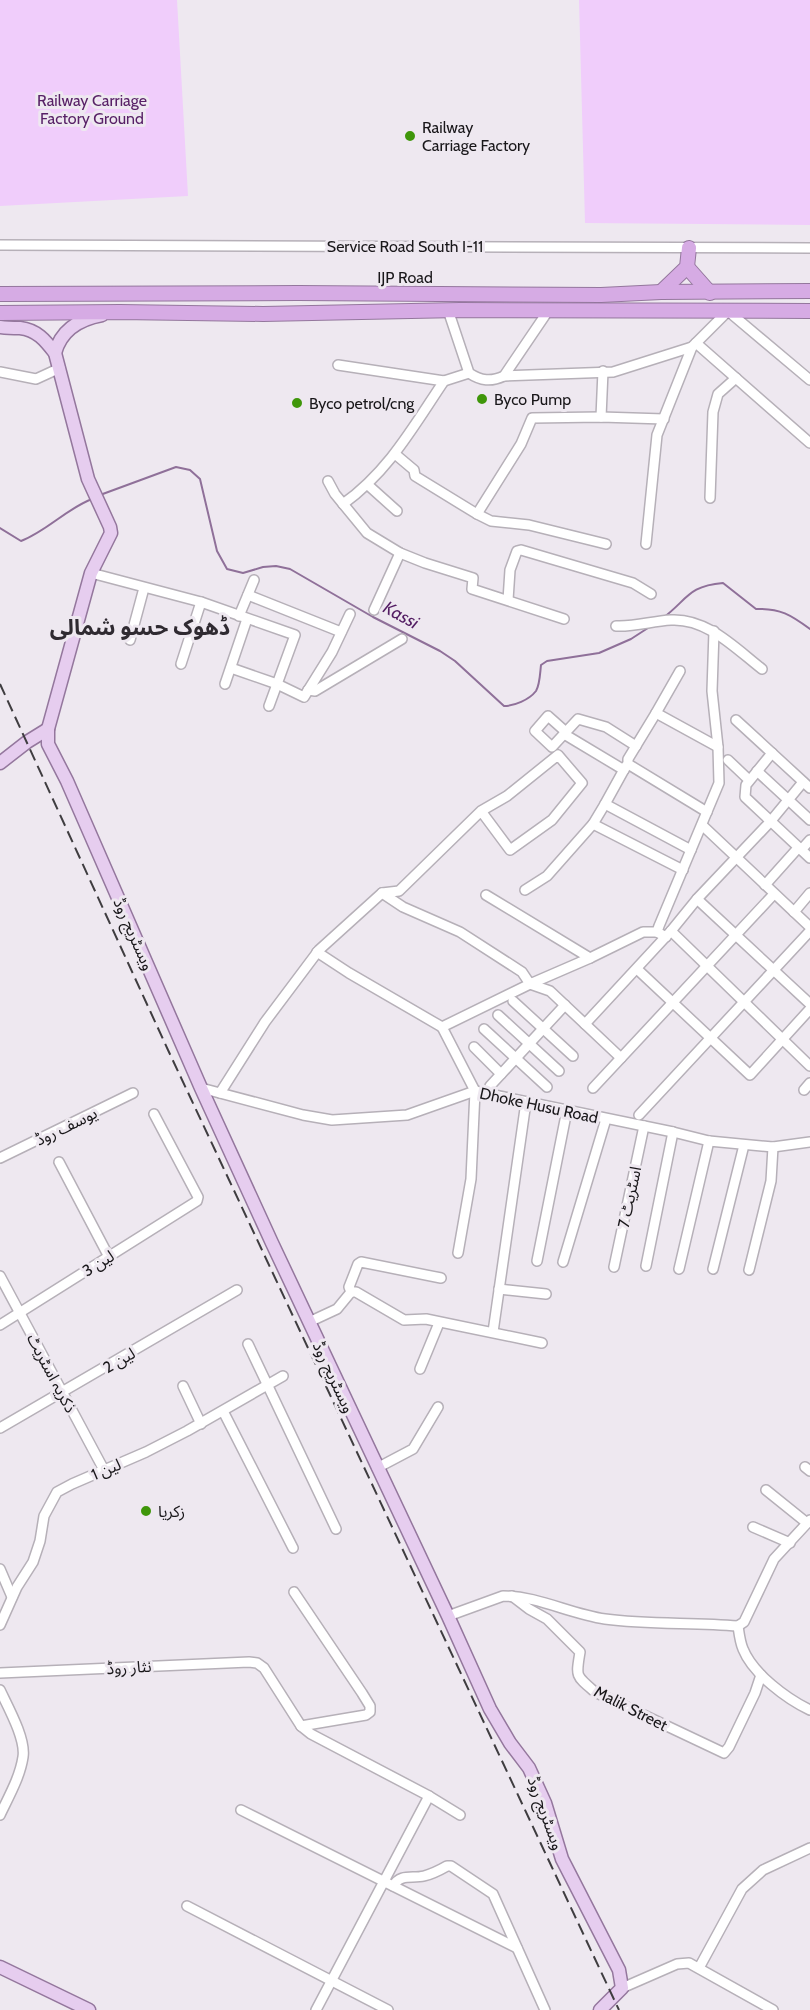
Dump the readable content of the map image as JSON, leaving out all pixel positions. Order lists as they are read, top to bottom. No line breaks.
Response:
{"streets":{"highway":["IJP Road"],"main road":["ویسٹریج روڈ"],"street":["Service Road South I-11","Dhoke Husu Road","یوسف روڈ","اسٹریٹ 7","لین 3","لین 2","ذکریہ اسٹریٹ","لین 1","نثار روڈ","Malik Street"]},"crossings":[["ویسٹریج روڈ","Dhoke Husu Road"],["Dhoke Husu Road","اسٹریٹ 7"],["لین 3","ذکریہ اسٹریٹ"],["لین 2","ذکریہ اسٹریٹ"],["ذکریہ اسٹریٹ","لین 1"]],"districts":["ڈھوک حسو شمالی"],"water":["Kassi"],"parks":["Railway Carriage Factory Ground"],"places":["Railway Carriage Factory","Byco Pump","Byco petrol/cng","زکریا"]}
